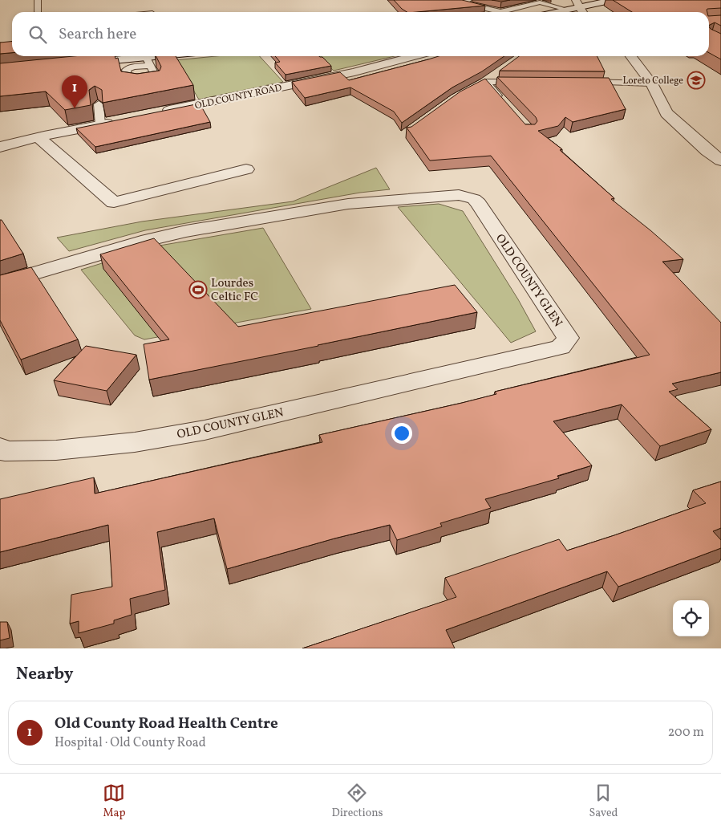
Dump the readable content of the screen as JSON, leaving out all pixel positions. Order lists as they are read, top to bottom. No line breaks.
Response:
{"streets":{"street":["OLD COUNTY ROAD","OLD COUNTY GLEN"]},"places":{"school or university":["Loreto College"],"sports":["Lourdes Celtic FC"]},"page":{"search":"Search here","pins":"1","heading":"Nearby","list":[{"mark":"1","name":"Old County Road Health Centre","note":"Hospital · Old County Road","value":"200 m"}],"nav":["Map","Directions","Saved"]}}
